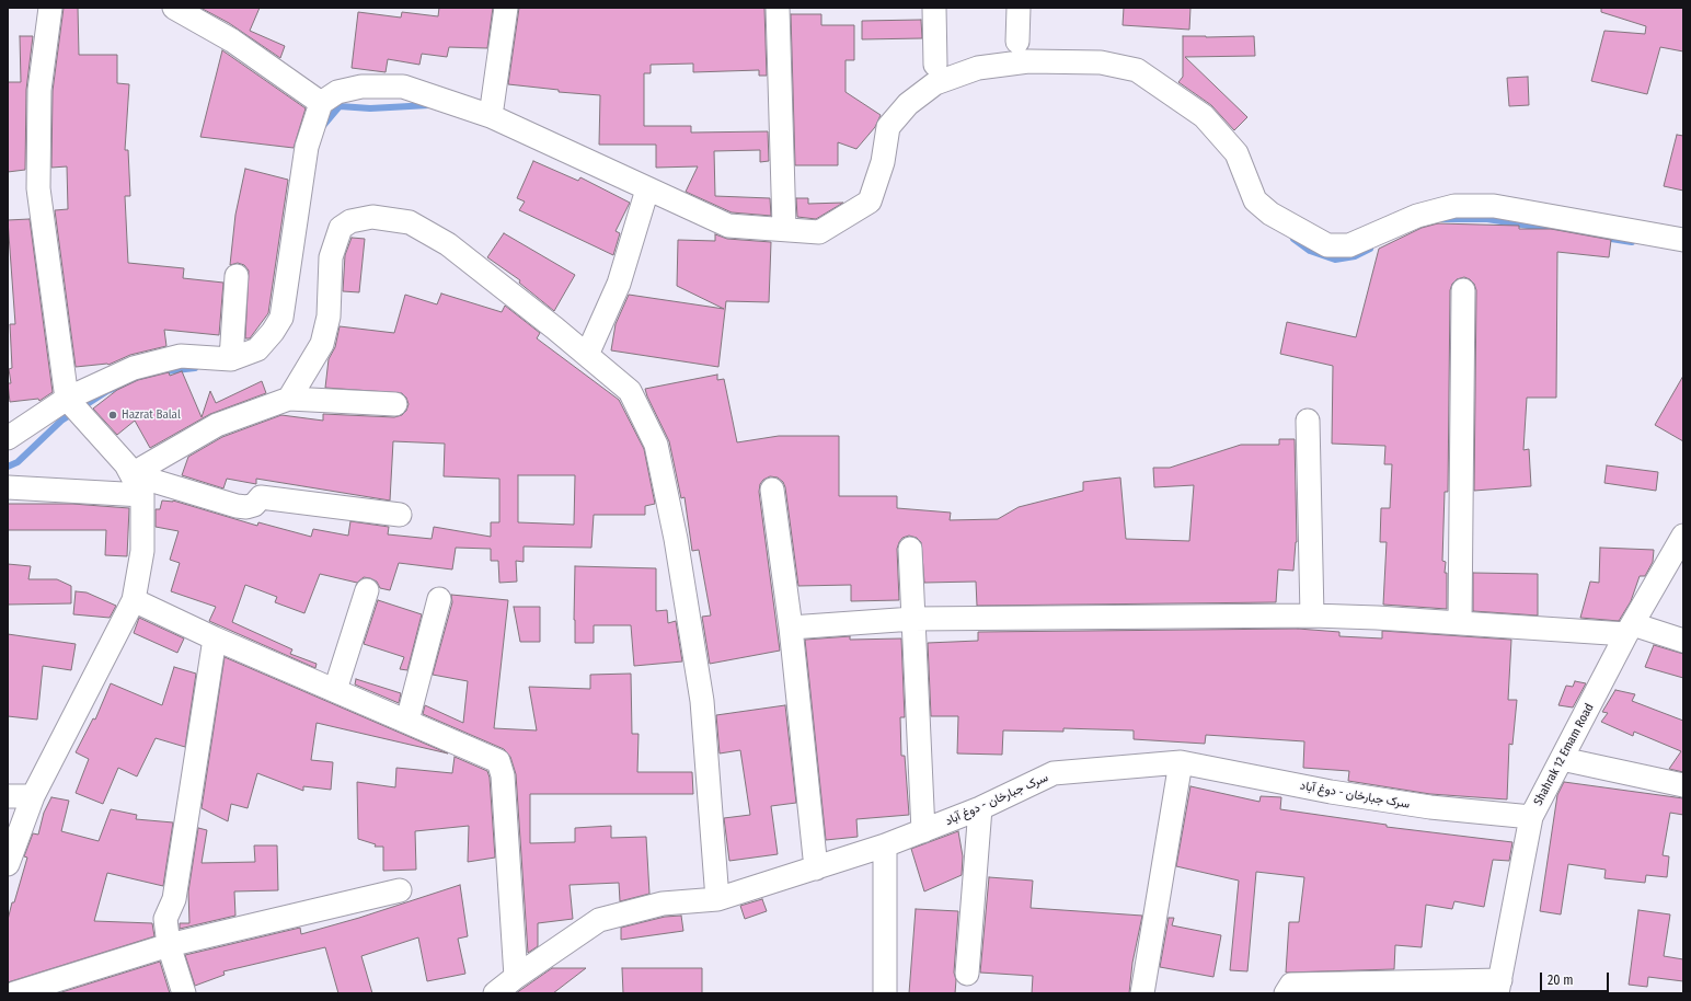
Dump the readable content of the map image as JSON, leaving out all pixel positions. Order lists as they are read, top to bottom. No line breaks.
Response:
{"streets":{"street":["Shahrak 12 Emam Road","سرک جبارخان - دوغ آباد"]},"crossings":[["Shahrak 12 Emam Road","سرک جبارخان - دوغ آباد"]],"places":["Hazrat Balal"],"scale_bar":"20 m"}
